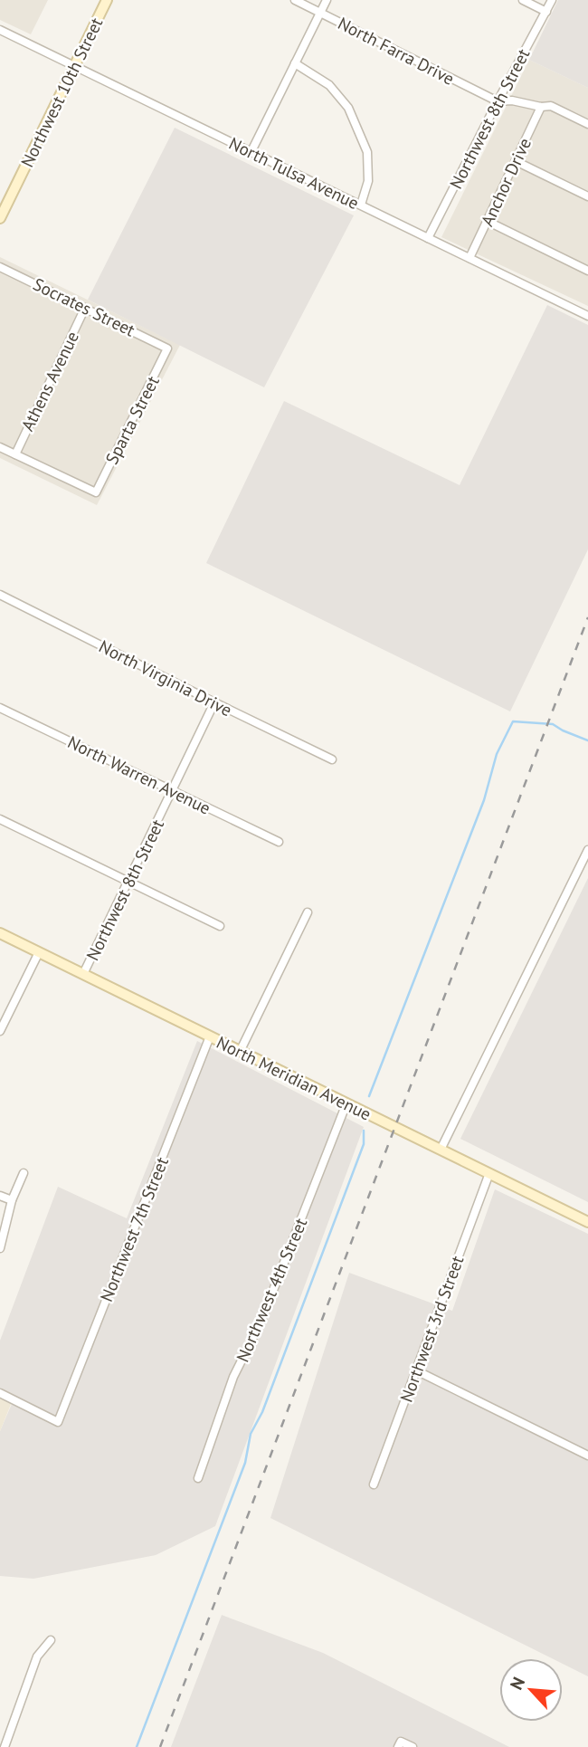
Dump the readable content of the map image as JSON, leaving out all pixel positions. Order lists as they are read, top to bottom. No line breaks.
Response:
{"streets":{"main road":["Northwest 10th Street","North Meridian Avenue"],"street":["North Farra Drive","Northwest 8th Street","North Tulsa Avenue","Anchor Drive","Socrates Street","Athens Avenue","Sparta Street","North Virginia Drive","North Warren Avenue","Northwest 7th Street","Northwest 4th Street","Northwest 3rd Street"]},"crossings":[["North Farra Drive","Northwest 8th Street"],["Northwest 10th Street","North Tulsa Avenue"],["Northwest 8th Street","North Tulsa Avenue"],["Northwest 8th Street","North Virginia Drive"],["Northwest 8th Street","North Warren Avenue"],["Northwest 8th Street","North Meridian Avenue"],["North Tulsa Avenue","Anchor Drive"],["Socrates Street","Athens Avenue"],["Socrates Street","Sparta Street"],["Athens Avenue","Sparta Street"],["North Meridian Avenue","Northwest 7th Street"],["North Meridian Avenue","Northwest 4th Street"],["North Meridian Avenue","Northwest 3rd Street"]],"north":"top left"}
